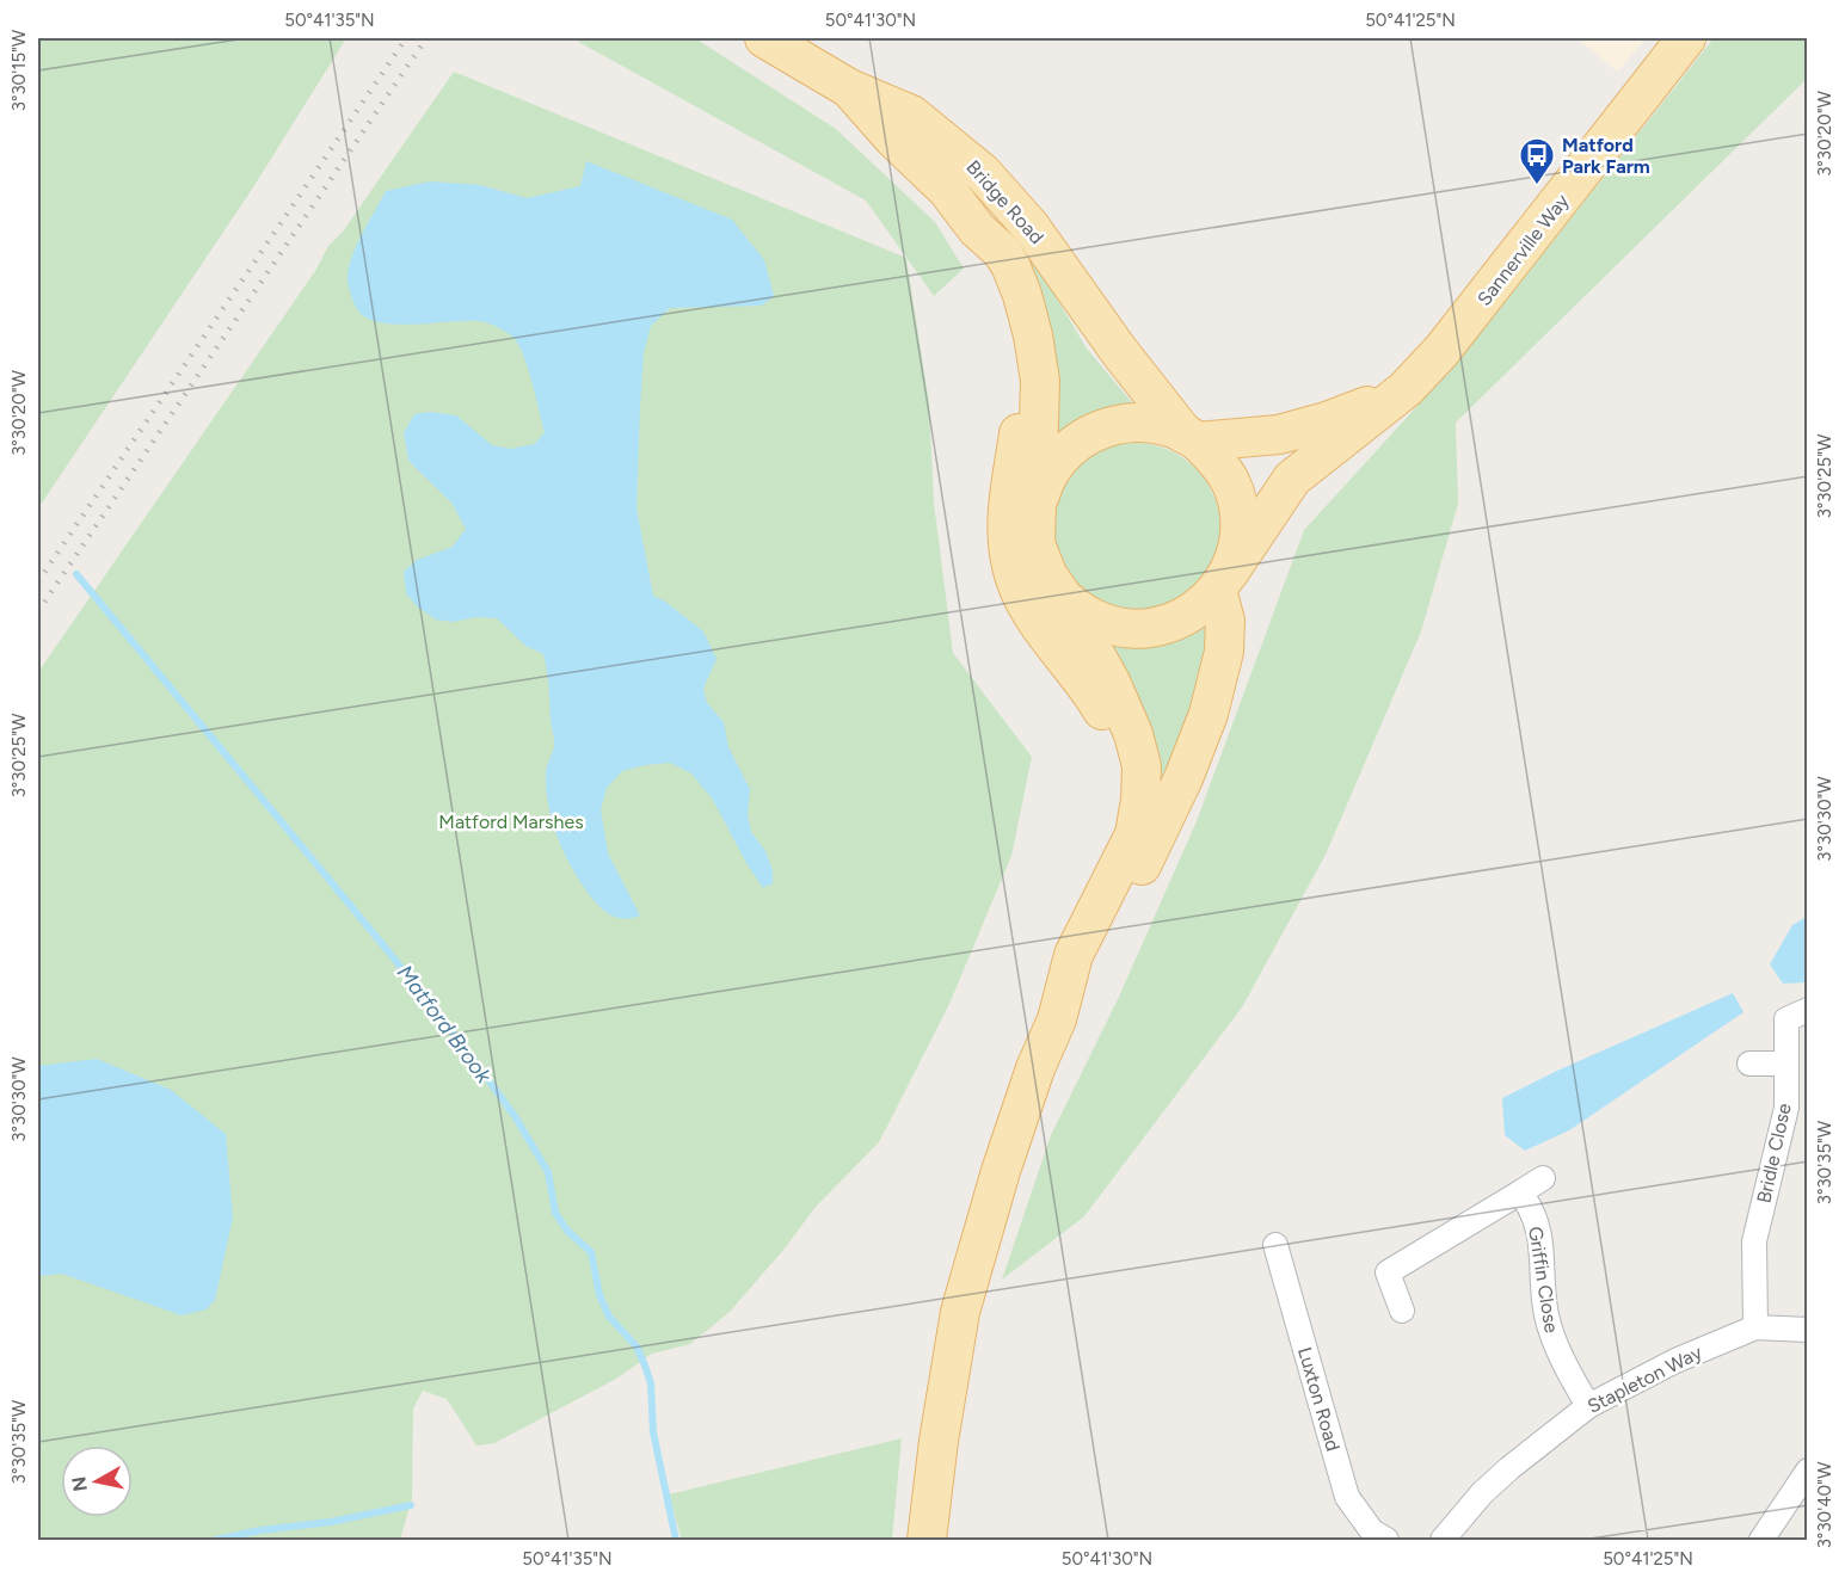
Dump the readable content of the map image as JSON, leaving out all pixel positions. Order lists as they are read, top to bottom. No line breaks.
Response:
{"streets":{"main road":["Bridge Road","Sannerville Way"],"street":["Bridle Close","Griffin Close","Stapleton Way","Luxton Road"]},"crossings":[["Bridge Road","Sannerville Way"],["Bridle Close","Stapleton Way"],["Griffin Close","Stapleton Way"]],"water":["Matford Brook"],"parks":["Matford Marshes"],"places":{"bus stop":["Matford Park Farm"]},"north":"left","coordinates":["50°41'35\"N","50°41'30\"N","50°41'25\"N","3°30'15\"W","3°30'20\"W","3°30'25\"W","3°30'30\"W","3°30'35\"W","3°30'40\"W"]}
